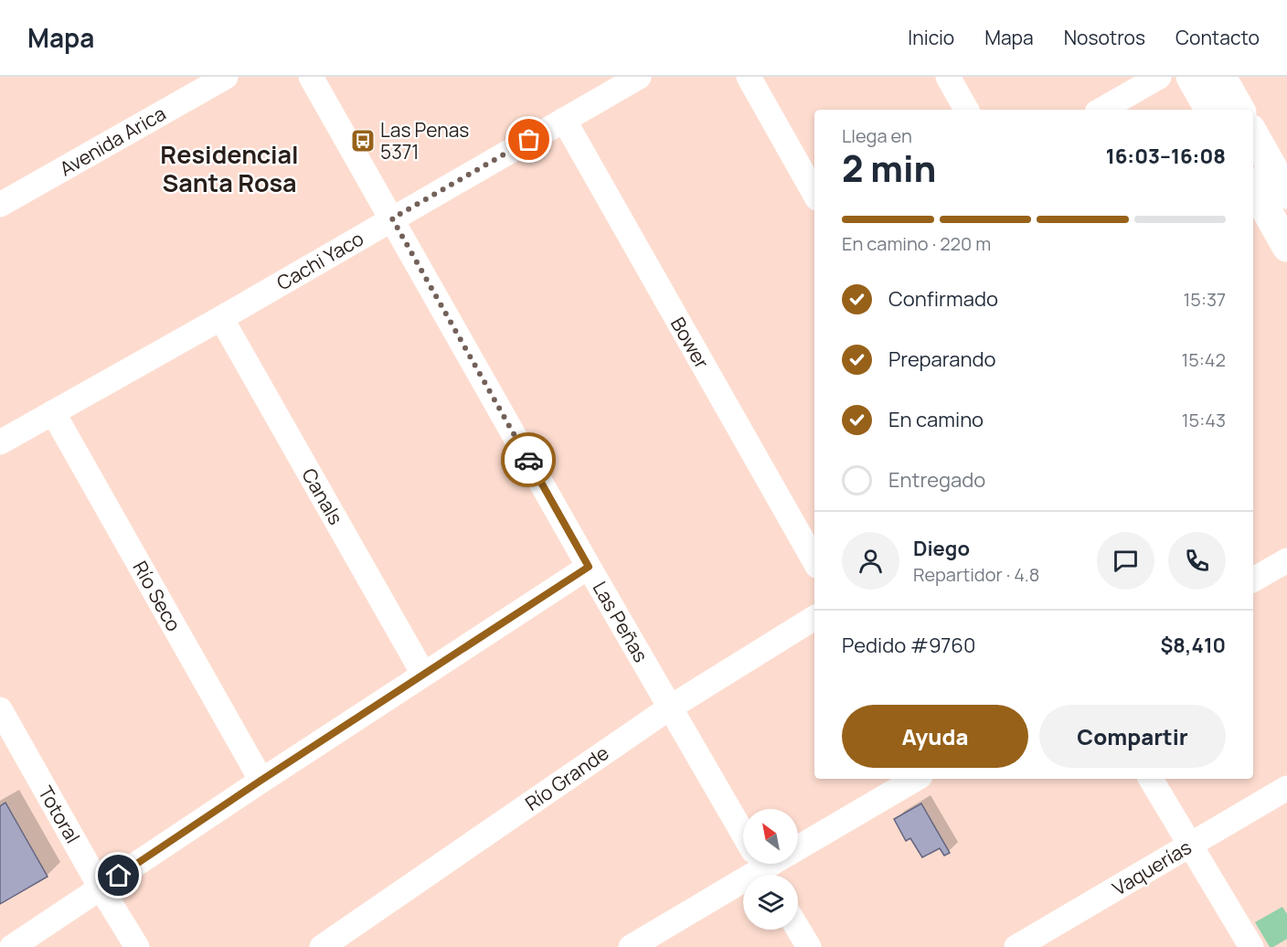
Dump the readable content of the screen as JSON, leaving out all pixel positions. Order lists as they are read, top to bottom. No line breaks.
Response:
{"streets":{"street":["Avenida Arica","Cachi Yaco","Bower","Canals","Río Seco","Las Peñas","Río Grande","Totoral","Vaquerías"]},"crossings":[["Cachi Yaco","Bower"],["Cachi Yaco","Canals"],["Cachi Yaco","Río Seco"],["Cachi Yaco","Las Peñas"],["Las Peñas","Río Grande"]],"districts":["Residencial Santa Rosa"],"places":{"bus stop":["Las Penas 5371"]},"north":"top left","page":{"header":"Mapa","nav":["Inicio","Mapa","Nosotros","Contacto"],"heading":["2 min","Llega en","16:03–16:08"],"panel":["Diego","Repartidor · 4.8","Pedido #9760","$8,410"],"bar":"En camino · 220 m","list":[["Confirmado","15:37"],["Preparando","15:42"],["En camino","15:43"],"Entregado"],"buttons":["Ayuda","Compartir"]}}
